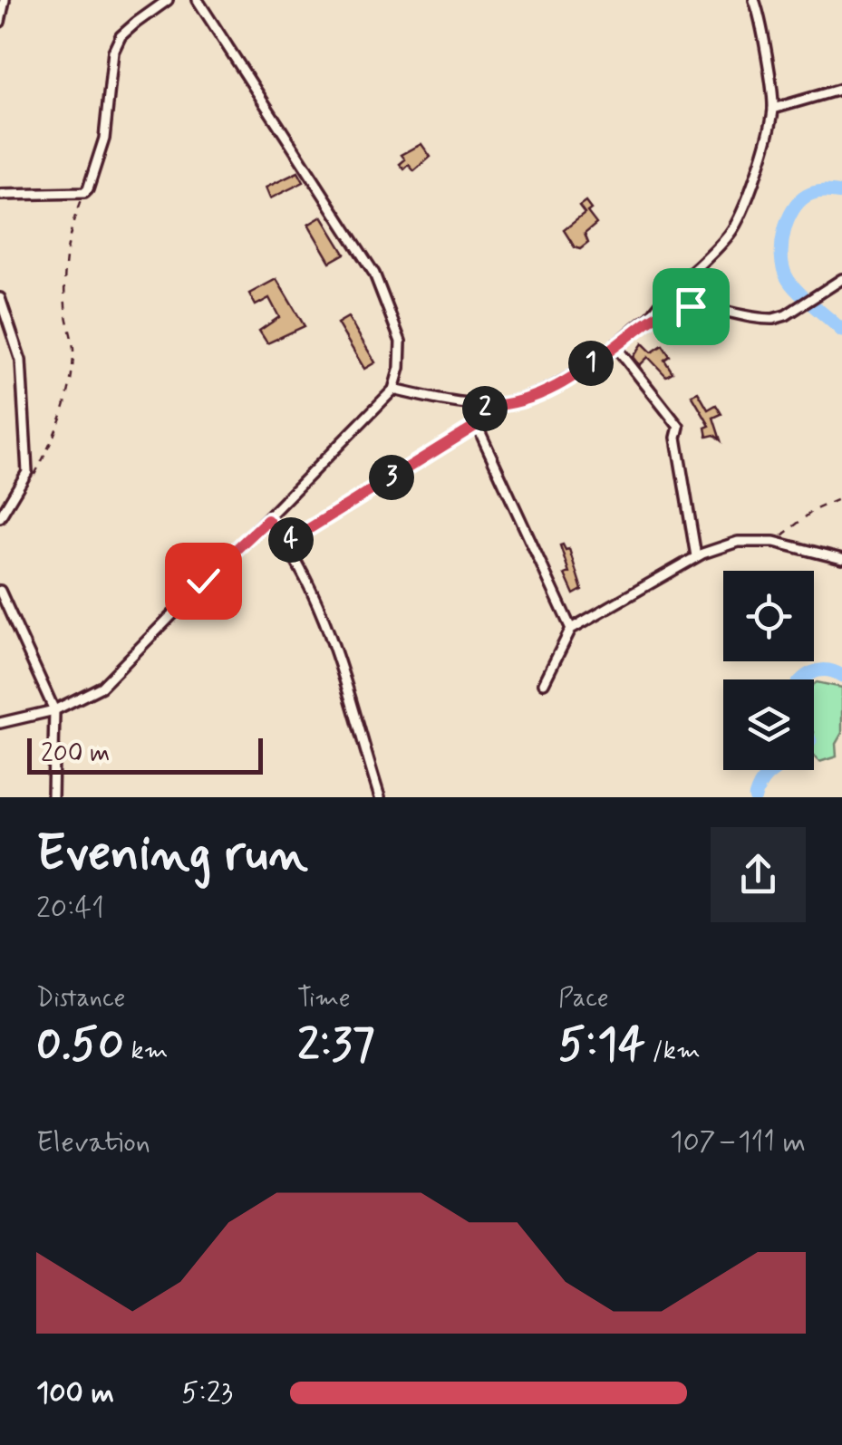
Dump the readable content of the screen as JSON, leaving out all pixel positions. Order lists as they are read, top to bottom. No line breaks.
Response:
{"scale_bar":"200 m","page":{"pins":["1","2","3","4"],"scale":"200 m","heading":["Evening run","20:41"],"stats":[["Distance","0.50 km"],["Time","2:37"],["Pace","5:14 /km"]],"chart":["Elevation","107–111 m"],"list":[{"name":"100 m","note":"5:23"}]}}
